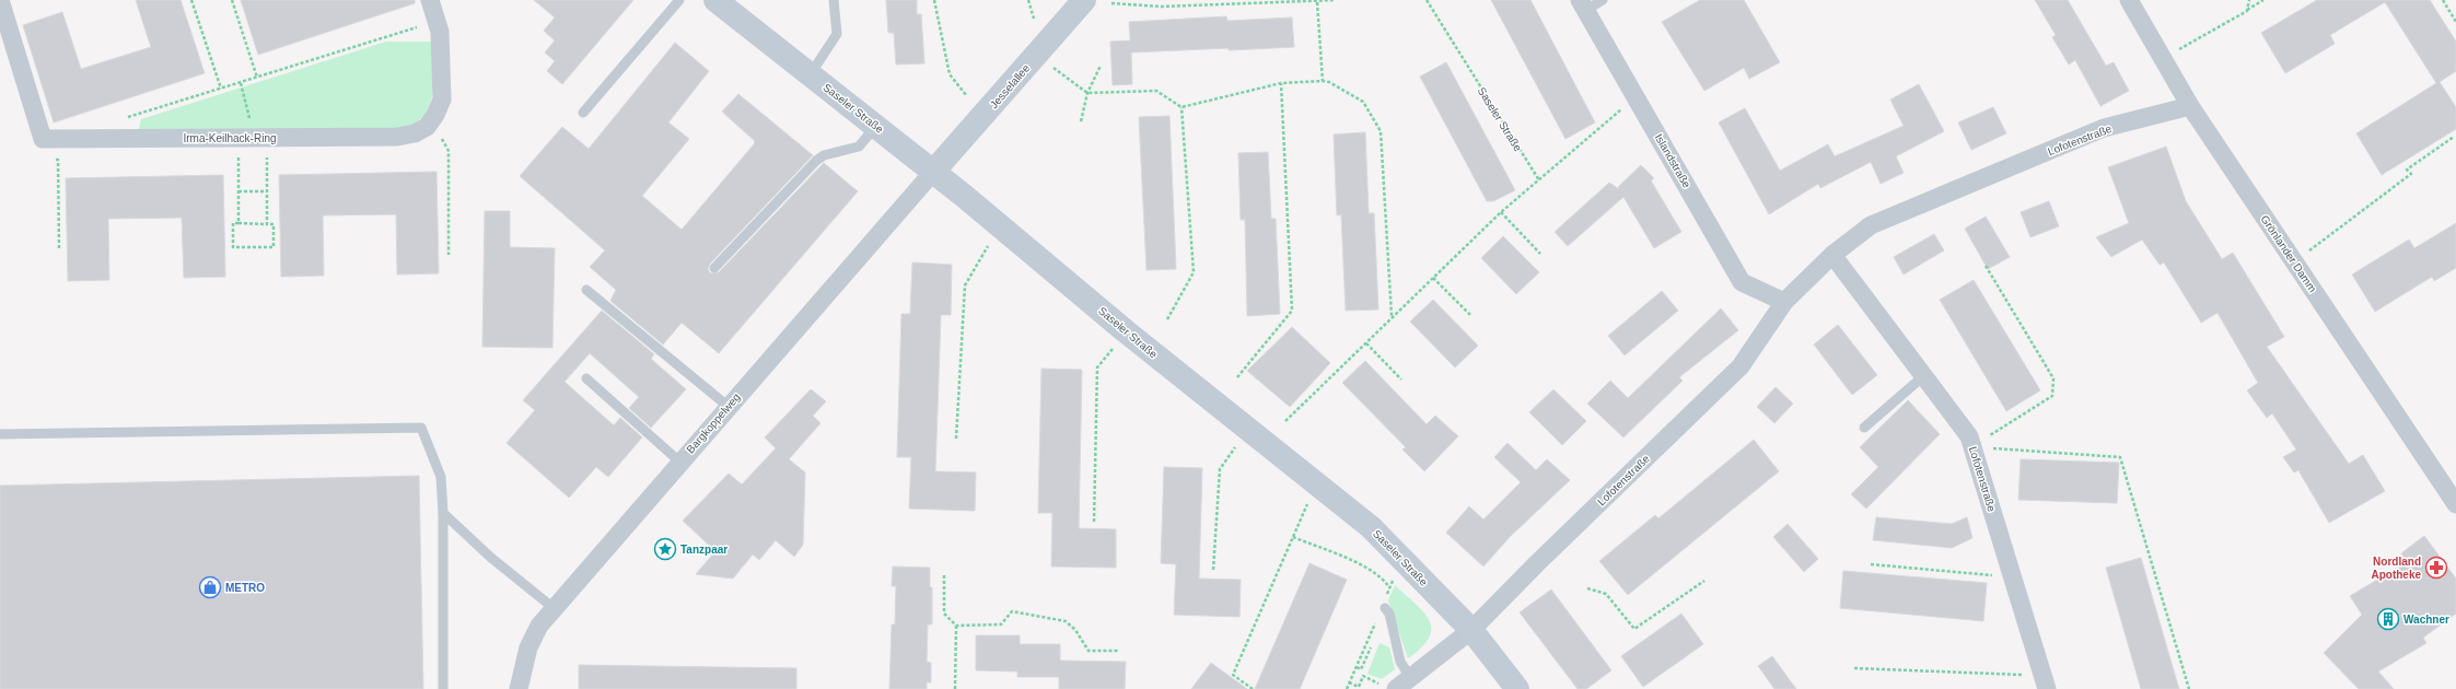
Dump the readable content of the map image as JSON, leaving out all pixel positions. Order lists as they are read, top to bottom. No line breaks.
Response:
{"streets":{"street":["Jesselallee","Saseler Straße","Irma-Keilhack-Ring","Lofotenstraße","Islandstraße","Grönlander Damm","Bargkoppelweg"]},"crossings":[["Jesselallee","Saseler Straße"],["Jesselallee","Bargkoppelweg"],["Saseler Straße","Lofotenstraße"],["Saseler Straße","Bargkoppelweg"],["Lofotenstraße","Islandstraße"],["Lofotenstraße","Grönlander Damm"]],"places":{"place":["Tanzpaar"],"pharmacy":["Nordland Apotheke"],"shop":["METRO"],"building":["Wachner"]}}
